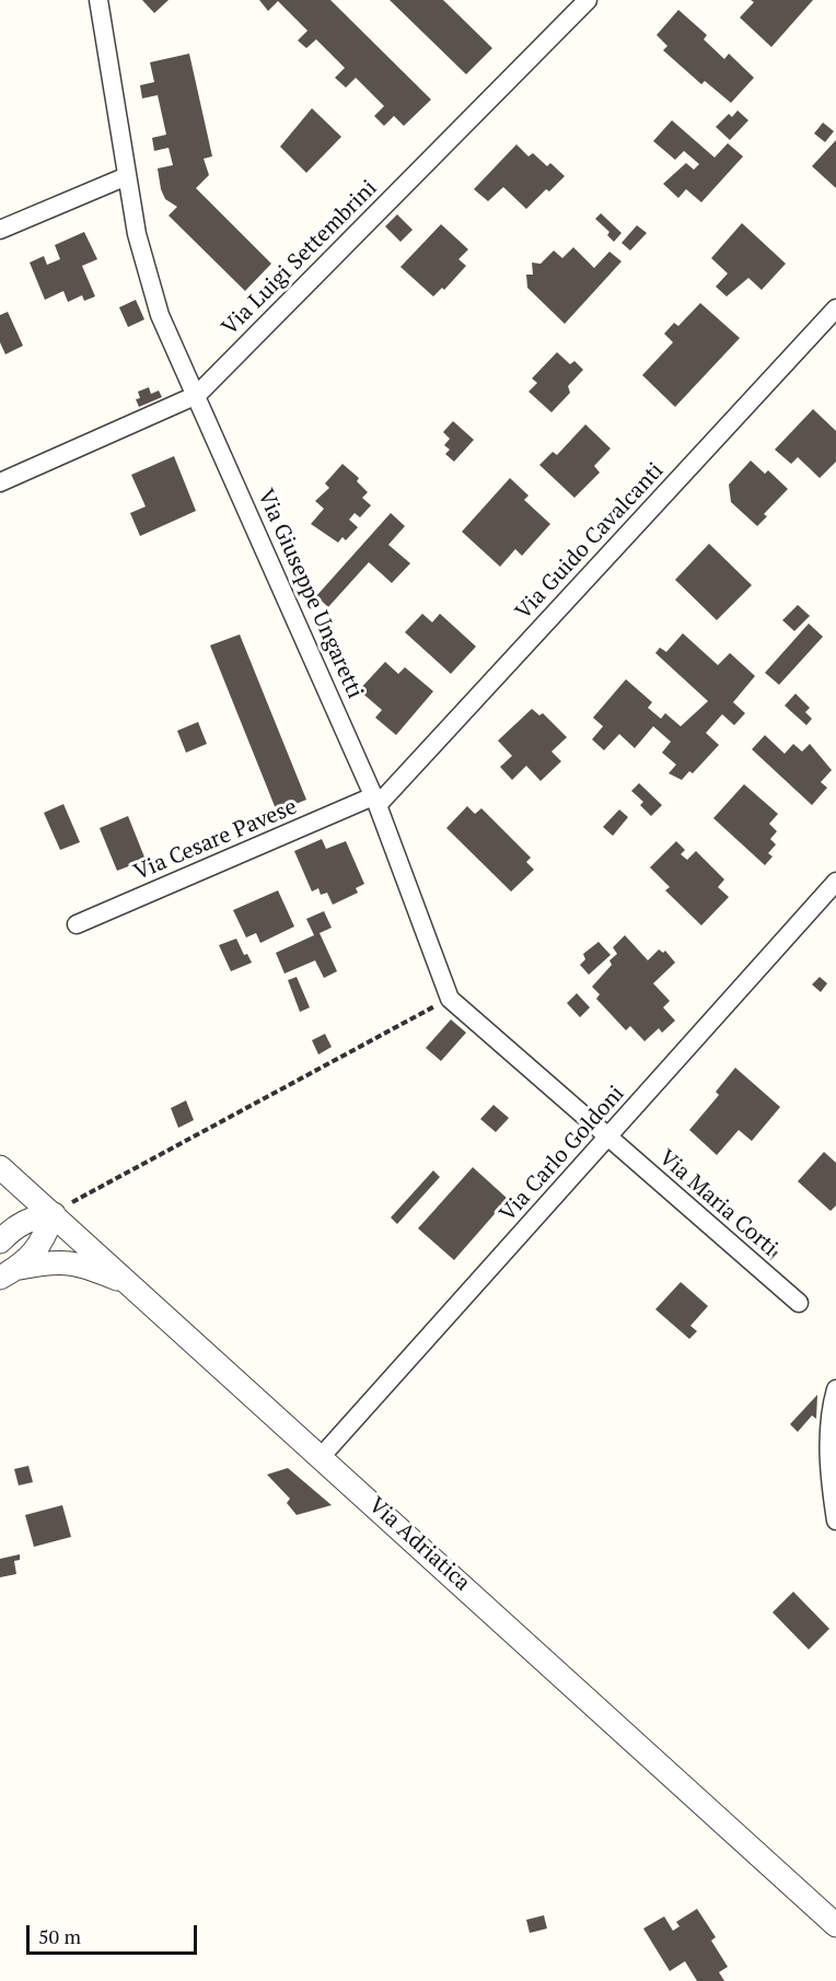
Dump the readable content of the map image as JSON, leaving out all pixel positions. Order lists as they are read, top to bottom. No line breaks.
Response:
{"streets":{"street":["Via Luigi Settembrini","Via Guido Cavalcanti","Via Giuseppe Ungaretti","Via Cesare Pavese","Via Carlo Goldoni","Via Maria Corti","Via Adriatica"]},"crossings":[["Via Luigi Settembrini","Via Giuseppe Ungaretti"],["Via Guido Cavalcanti","Via Giuseppe Ungaretti"],["Via Guido Cavalcanti","Via Cesare Pavese"],["Via Giuseppe Ungaretti","Via Cesare Pavese"],["Via Giuseppe Ungaretti","Via Carlo Goldoni"],["Via Giuseppe Ungaretti","Via Maria Corti"],["Via Carlo Goldoni","Via Maria Corti"],["Via Carlo Goldoni","Via Adriatica"]],"scale_bar":"50 m"}
